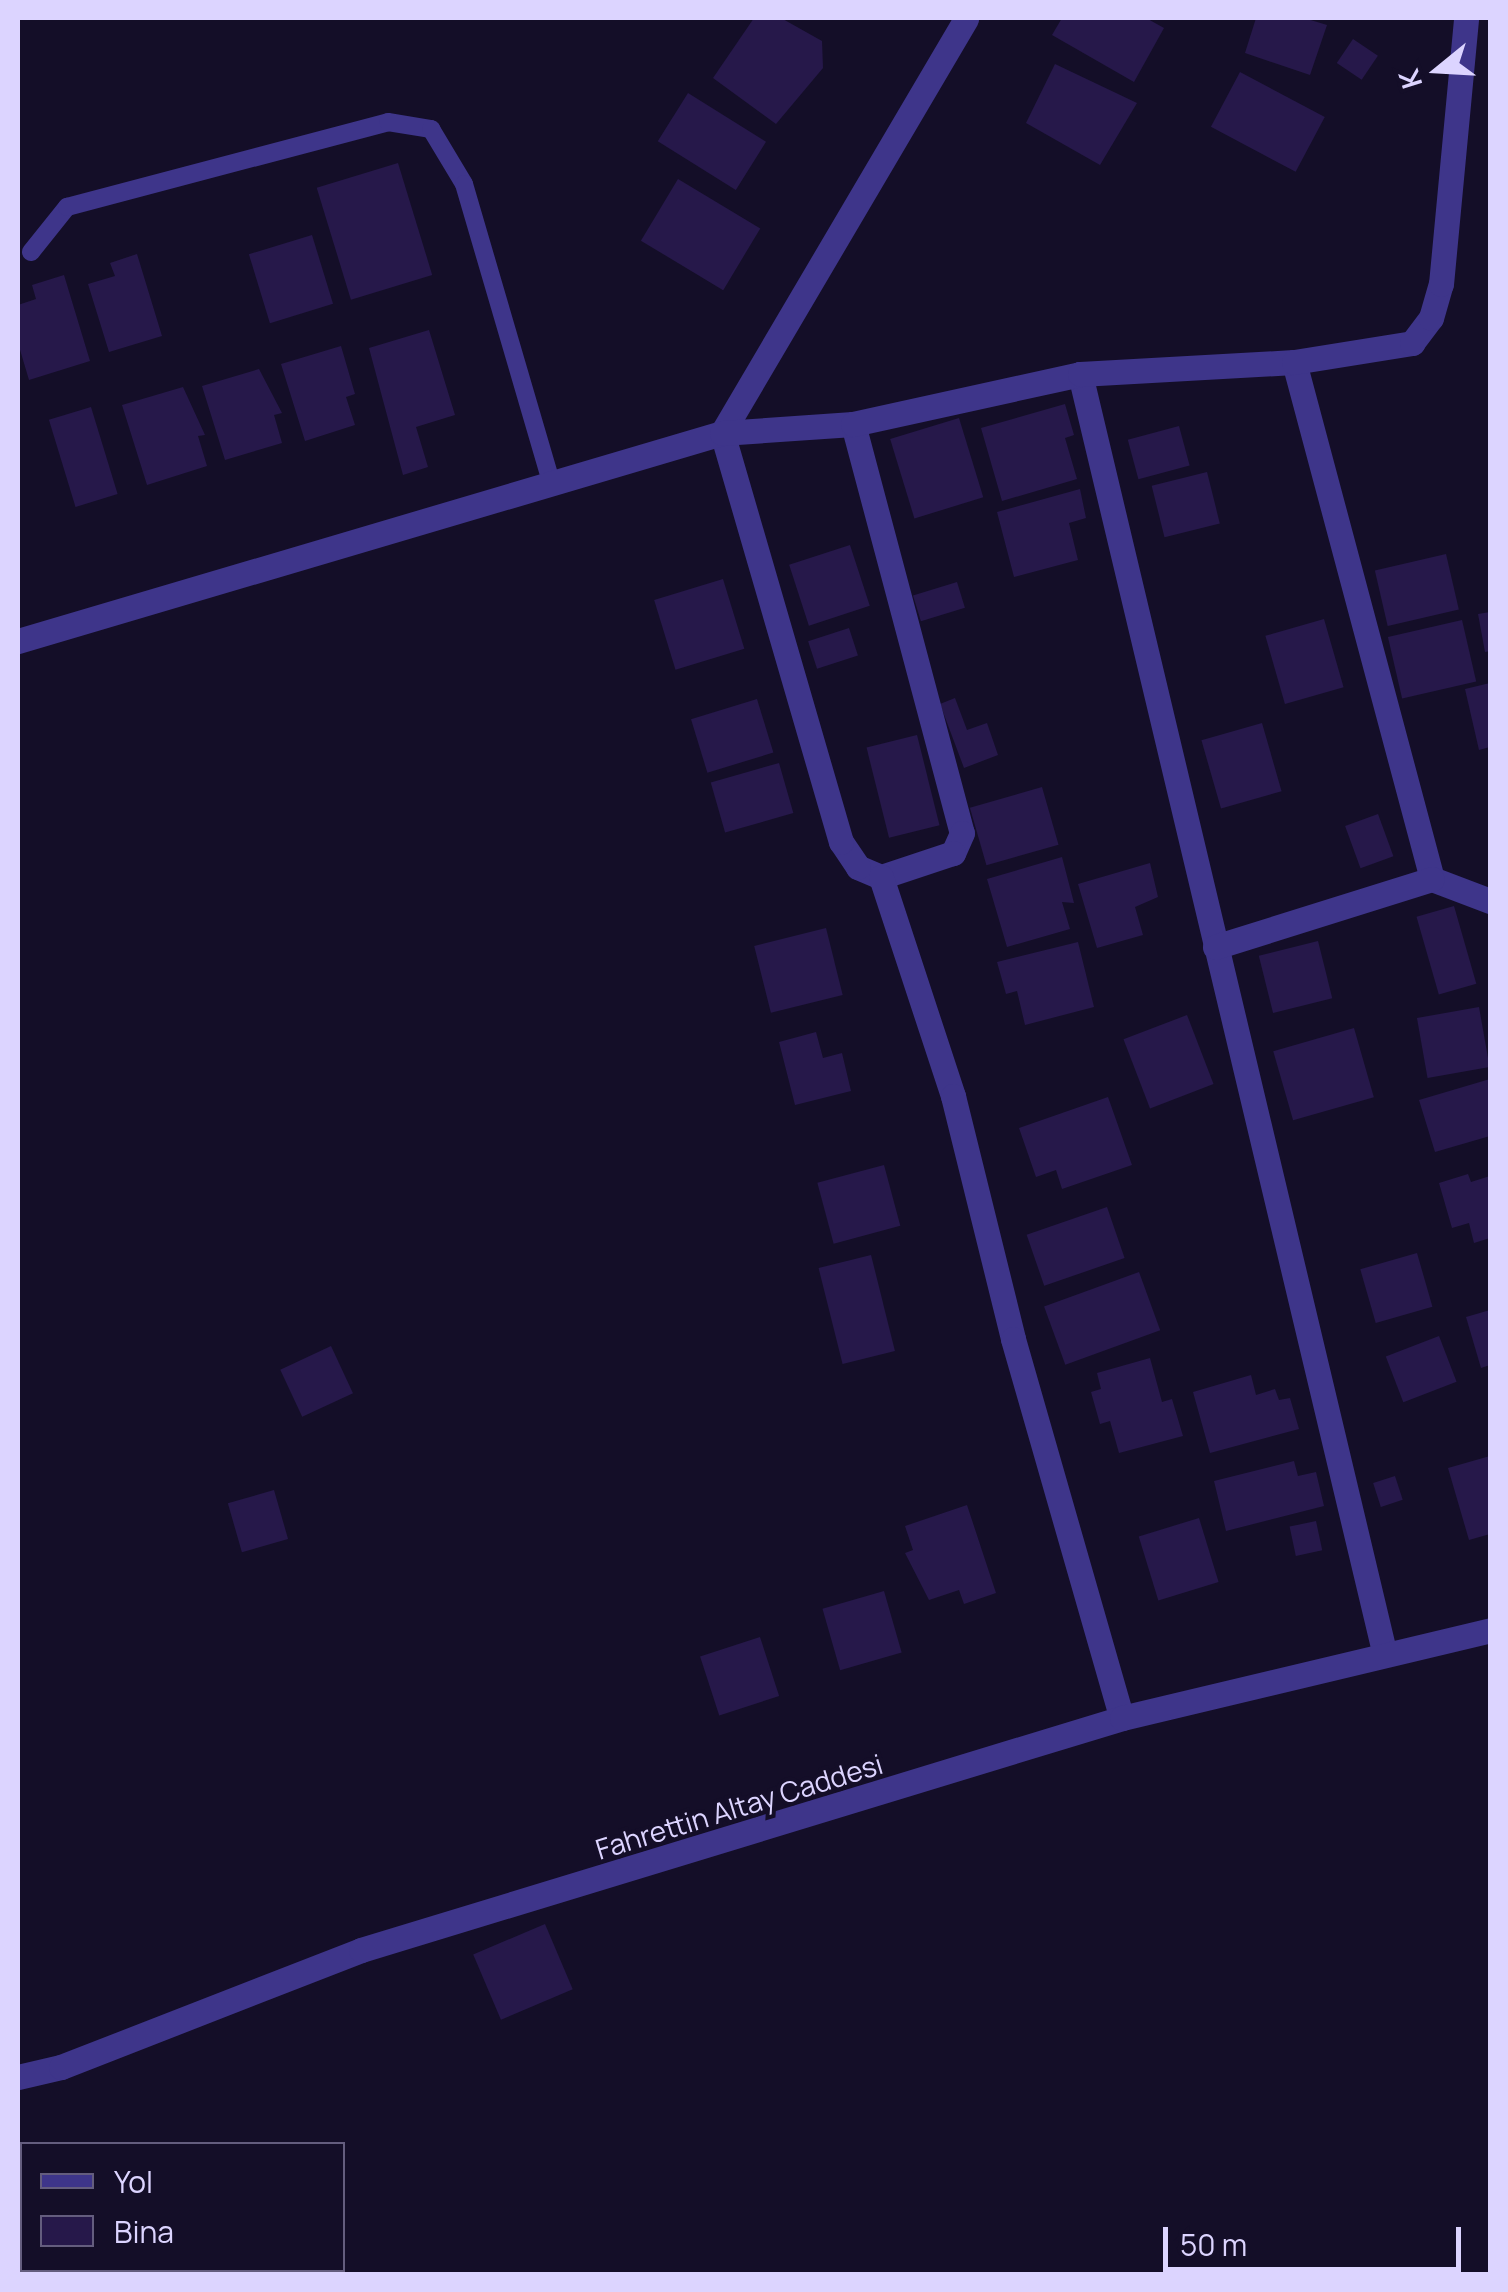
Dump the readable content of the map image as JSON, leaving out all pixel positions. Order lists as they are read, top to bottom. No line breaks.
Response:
{"streets":{"street":["Fahrettin Altay Caddesi"]},"legend":["Yol","Bina"],"scale_bar":"50 m","north":"left"}
